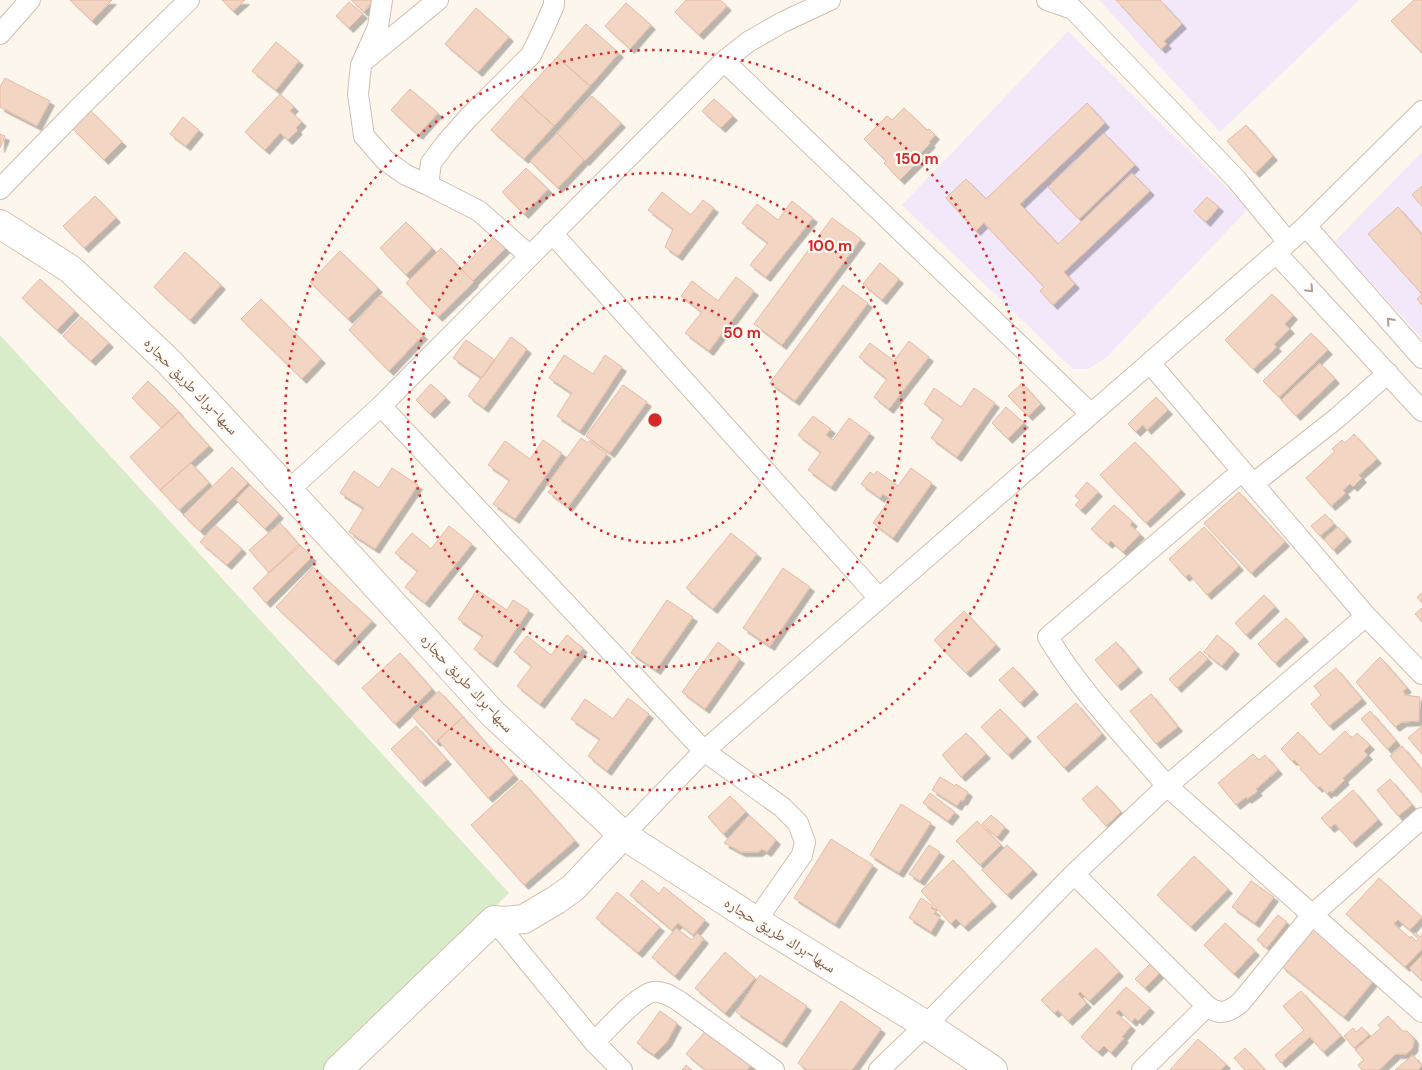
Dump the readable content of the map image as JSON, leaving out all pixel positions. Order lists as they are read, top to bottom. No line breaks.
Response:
{"streets":{"main road":["سبها-براك طريق حجاره"]},"rings":["150 m","100 m","50 m"]}
